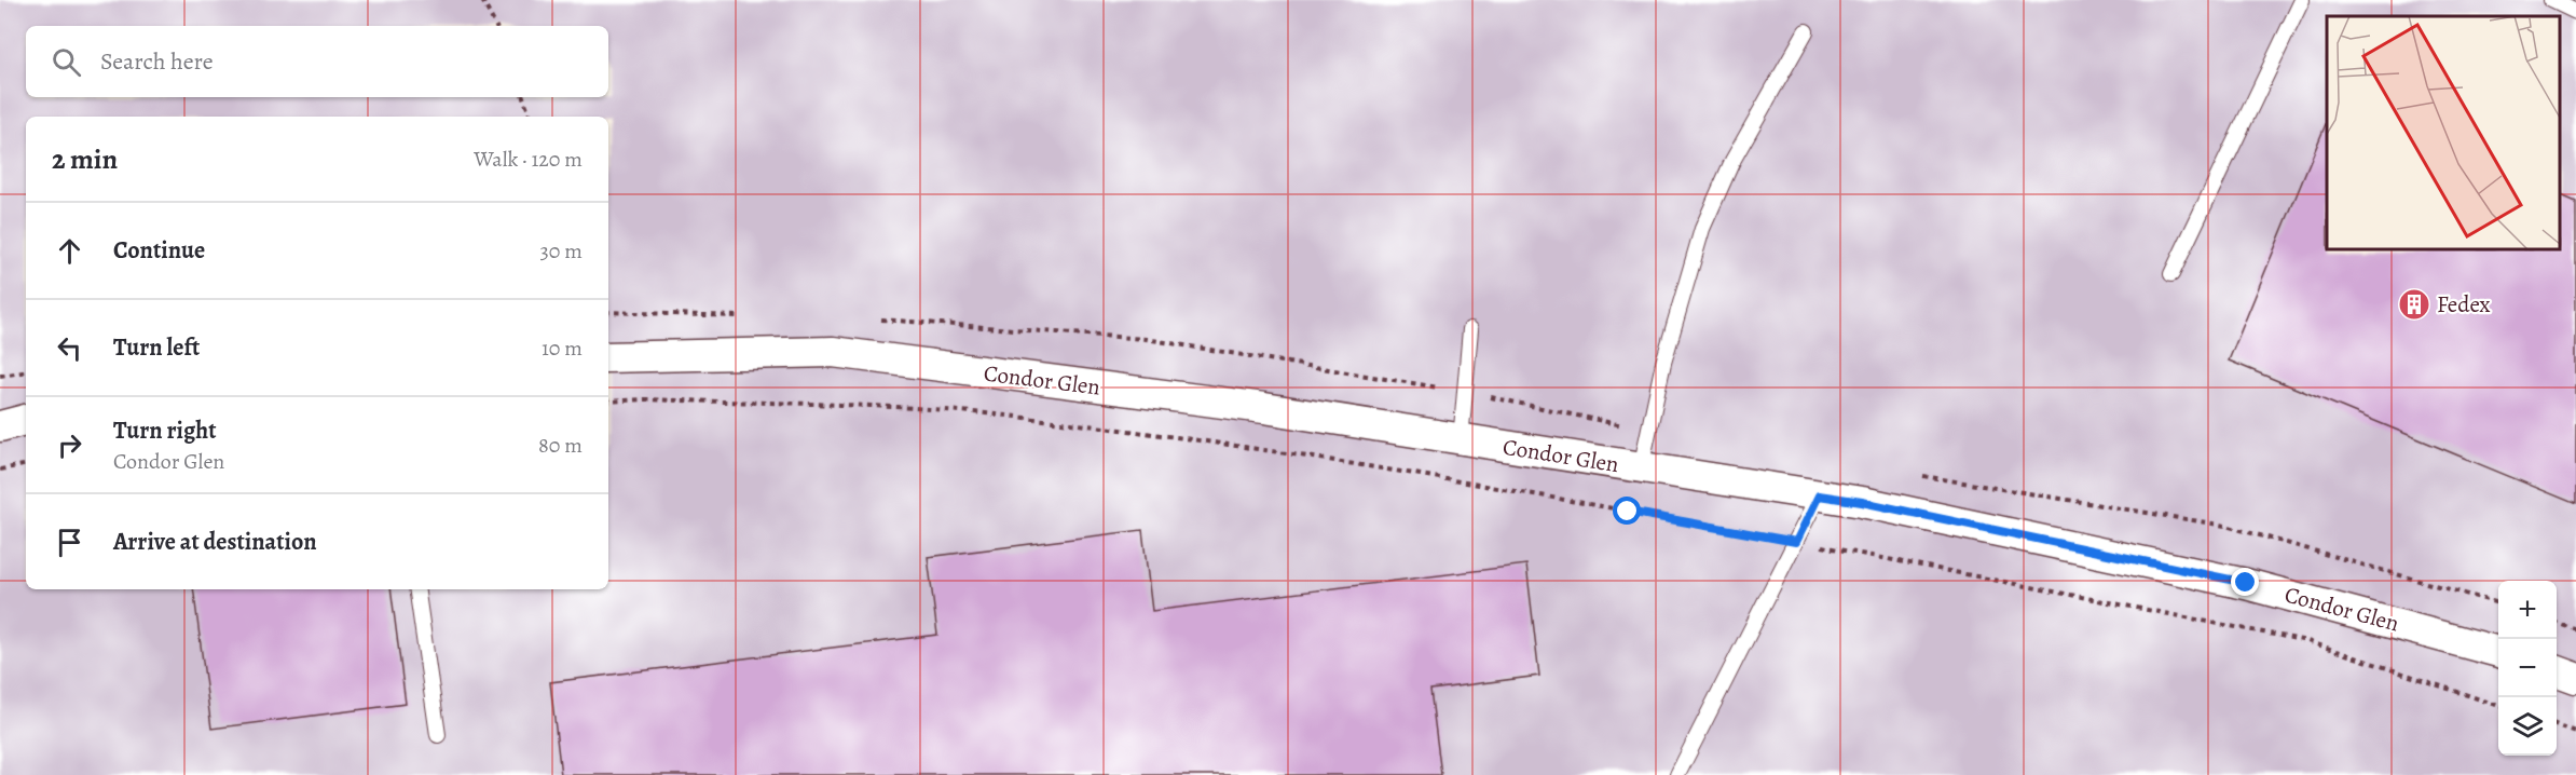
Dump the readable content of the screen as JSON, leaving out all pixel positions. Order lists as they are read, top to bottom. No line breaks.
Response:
{"streets":{"street":["Condor Glen"]},"places":{"building":["Fedex"]},"page":{"search":"Search here","heading":["2 min","Walk · 120 m"],"list":[["Continue","30 m"],["Turn left","10 m"],["Turn right","Condor Glen","80 m"],"Arrive at destination"],"map_buttons":["+","−"]}}
